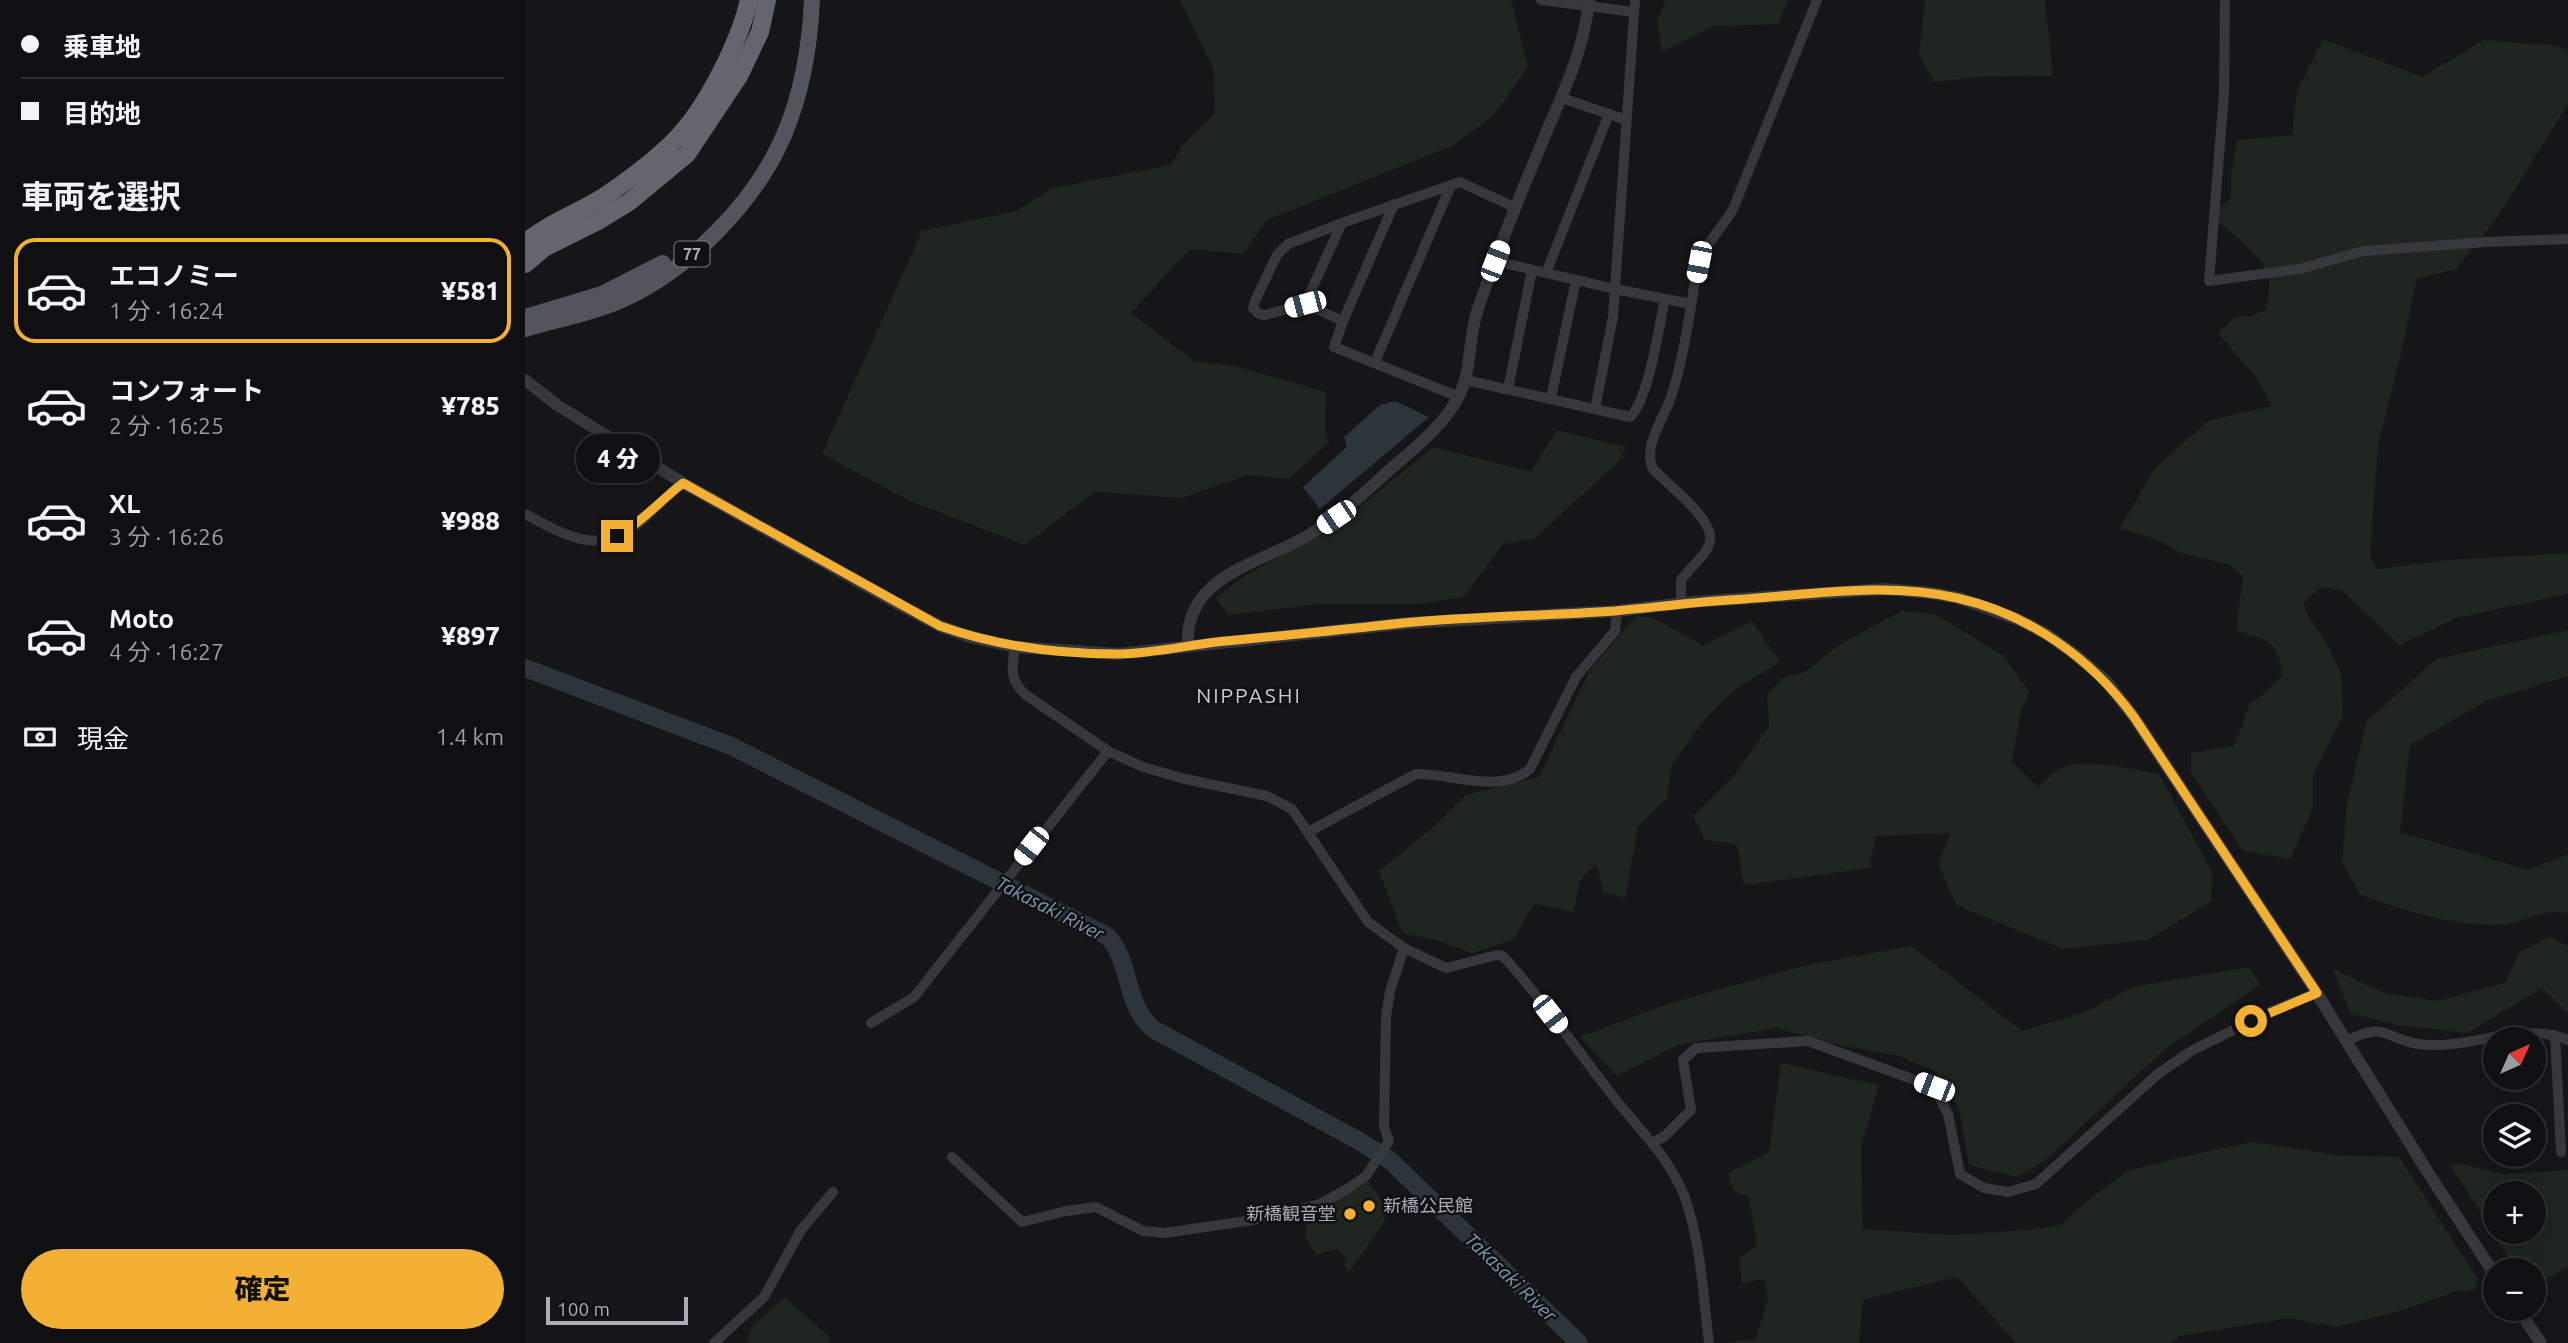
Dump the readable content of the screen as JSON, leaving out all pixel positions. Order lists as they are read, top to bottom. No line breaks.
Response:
{"streets":{"main road":["77"]},"districts":["NIPPASHI"],"water":["Takasaki River"],"places":["新橋公民館","新橋観音堂"],"scale_bar":"100 m","north":"top right","page":{"banner":["乗車地","目的地"],"heading":"車両を選択","list":[{"name":"エコノミー","note":"1 分 · 16:24","value":"¥581"},{"name":"コンフォート","note":"2 分 · 16:25","value":"¥785"},{"name":"XL","note":"3 分 · 16:26","value":"¥988"},{"name":"Moto","note":"4 分 · 16:27","value":"¥897"}],"bubble":"4 分","pay":["現金","1.4 km"],"map_buttons":["+","−"],"buttons":"確定","scale":"100 m"}}
